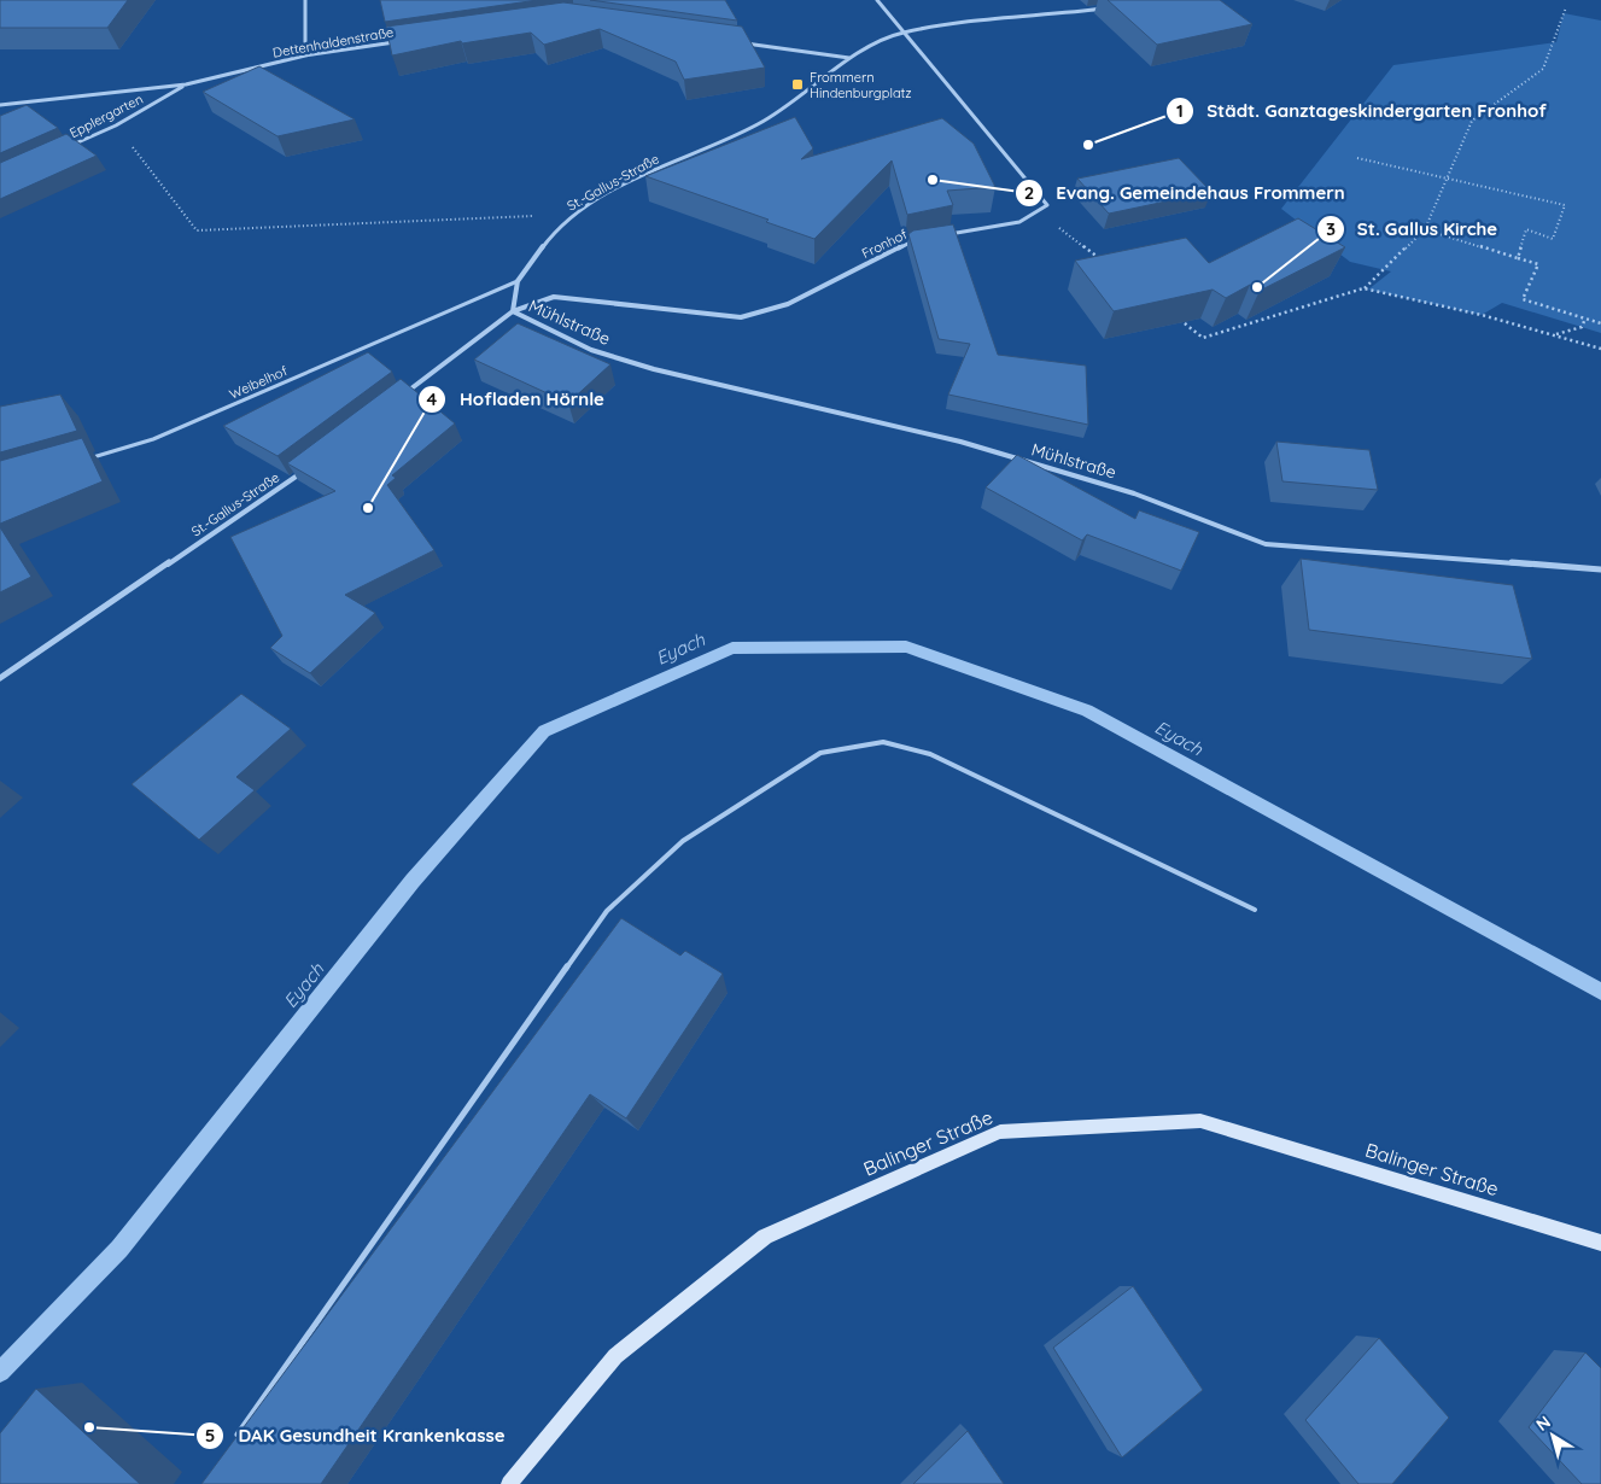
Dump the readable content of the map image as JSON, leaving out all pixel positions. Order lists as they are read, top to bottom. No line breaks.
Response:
{"streets":{"main road":["Balinger Straße"],"street":["Dettenhaldenstraße","Epplergarten","St.-Gallus-Straße","Fronhof","Mühlstraße"],"lane":["Weibelhof"]},"crossings":[["Dettenhaldenstraße","Epplergarten"],["St.-Gallus-Straße","Fronhof"],["St.-Gallus-Straße","Mühlstraße"],["St.-Gallus-Straße","Weibelhof"],["Fronhof","Mühlstraße"]],"water":["Eyach"],"places":{"transit":["Frommern Hindenburgplatz"],"other":["Städt. Ganztageskindergarten Fronhof","Evang. Gemeindehaus Frommern","St. Gallus Kirche","Hofladen Hörnle","DAK Gesundheit Krankenkasse"]},"north":"top left"}
